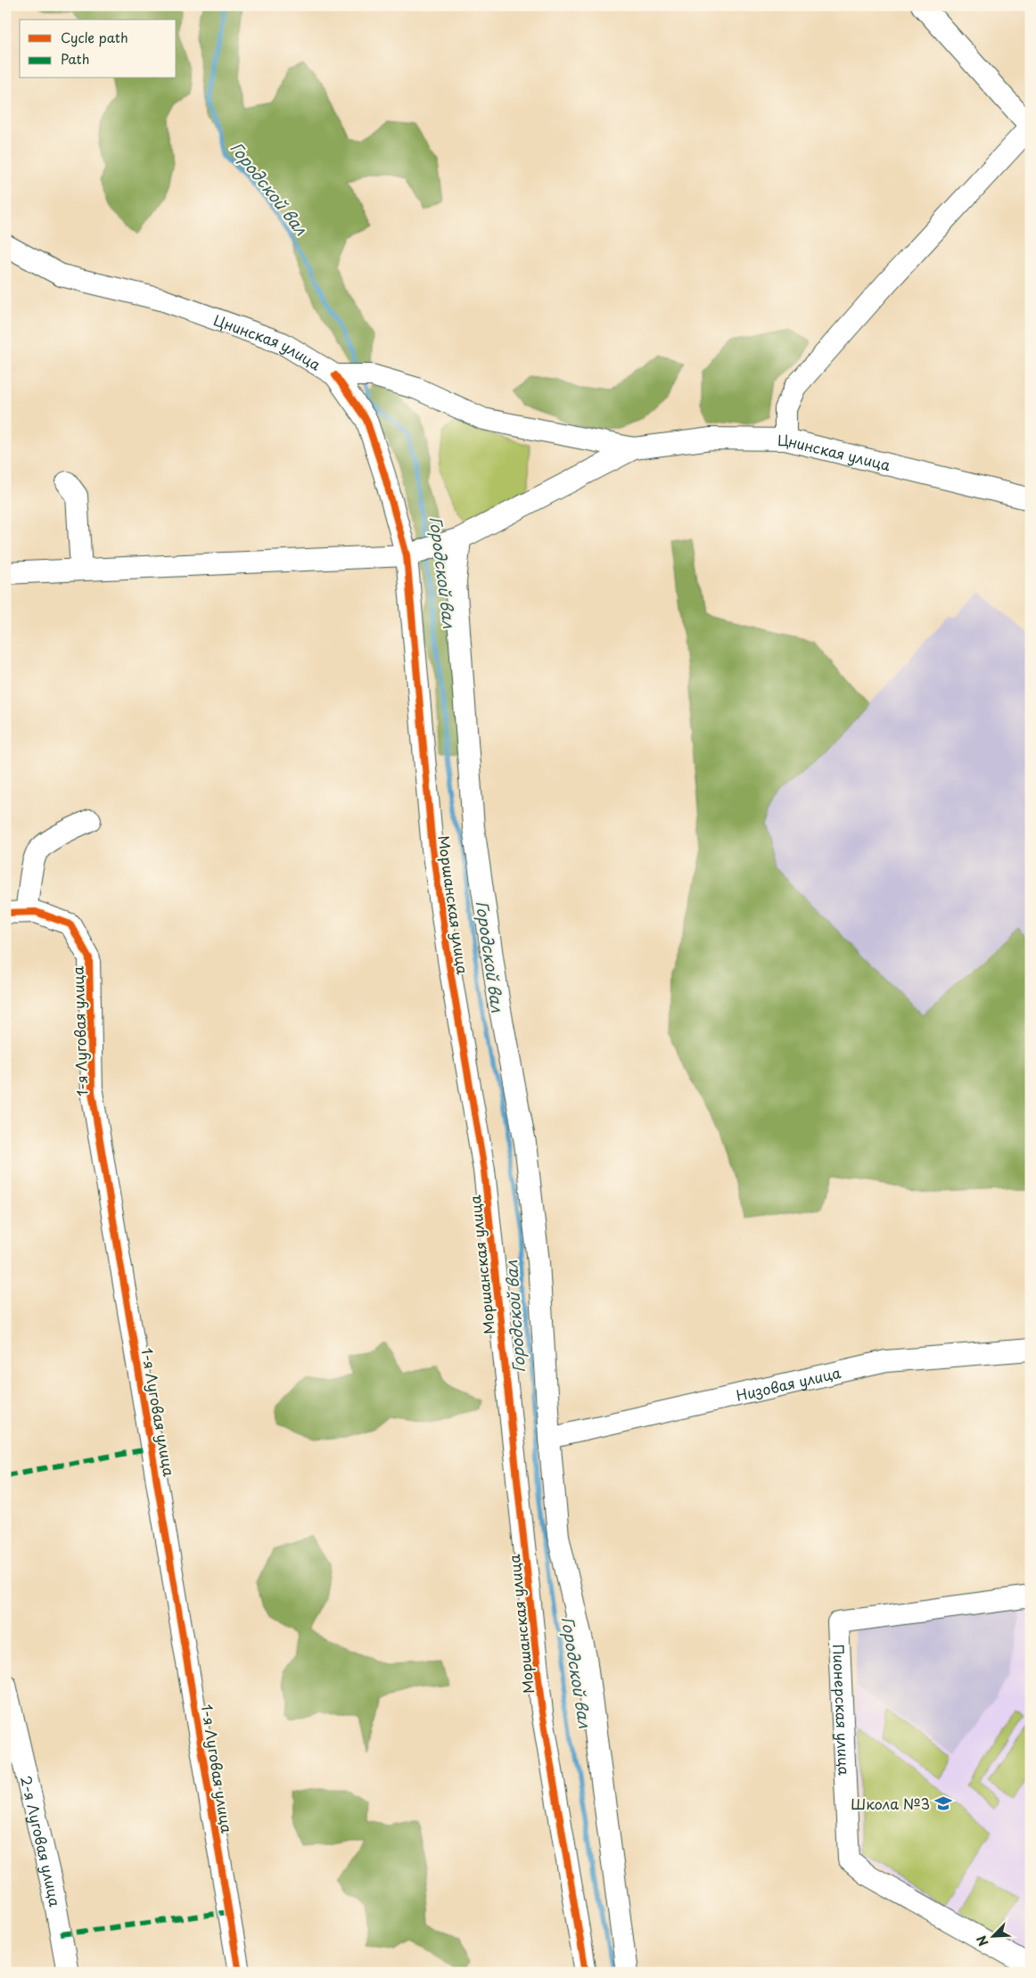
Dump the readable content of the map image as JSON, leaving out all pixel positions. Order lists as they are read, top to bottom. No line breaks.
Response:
{"streets":{"street":["Цнинская улица","Моршанская улица","1-я Луговая улица","Низовая улица","Пионерская улица","2-я Луговая улица"]},"crossings":[["Цнинская улица","Моршанская улица"]],"water":["Городской вал"],"places":{"school or university":["Школа №3"]},"legend":["Cycle path","Path"],"north":"bottom left"}
